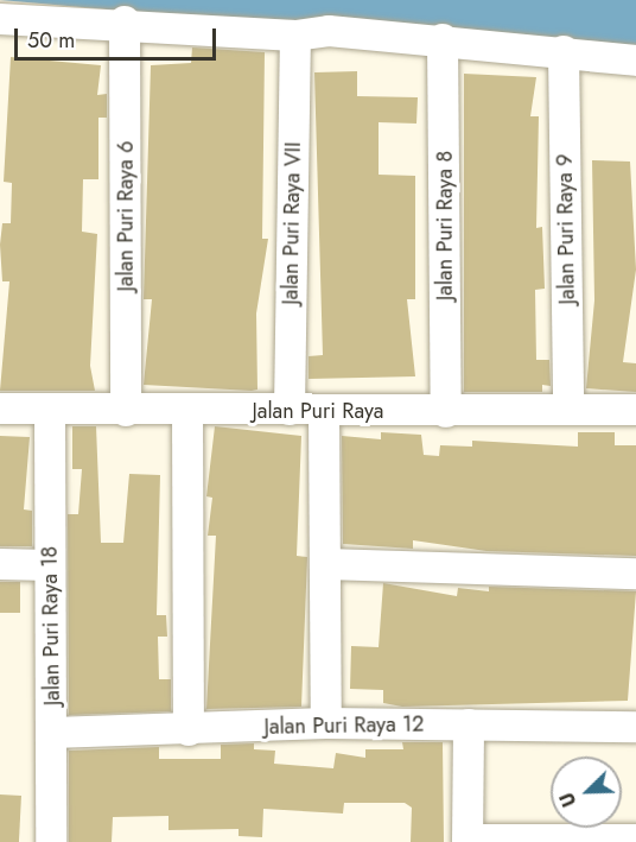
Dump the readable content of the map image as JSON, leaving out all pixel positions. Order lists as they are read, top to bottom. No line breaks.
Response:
{"streets":{"street":["Jalan Puri Raya 6","Jalan Puri Raya VII","Jalan Puri Raya 8","Jalan Puri Raya 9","Jalan Puri Raya","Jalan Puri Raya 18","Jalan Puri Raya 12"]},"crossings":[["Jalan Puri Raya 6","Jalan Puri Raya"],["Jalan Puri Raya VII","Jalan Puri Raya"],["Jalan Puri Raya 8","Jalan Puri Raya"],["Jalan Puri Raya 9","Jalan Puri Raya"],["Jalan Puri Raya","Jalan Puri Raya 18"],["Jalan Puri Raya 18","Jalan Puri Raya 12"]],"scale_bar":"50 m","north":"bottom left"}
